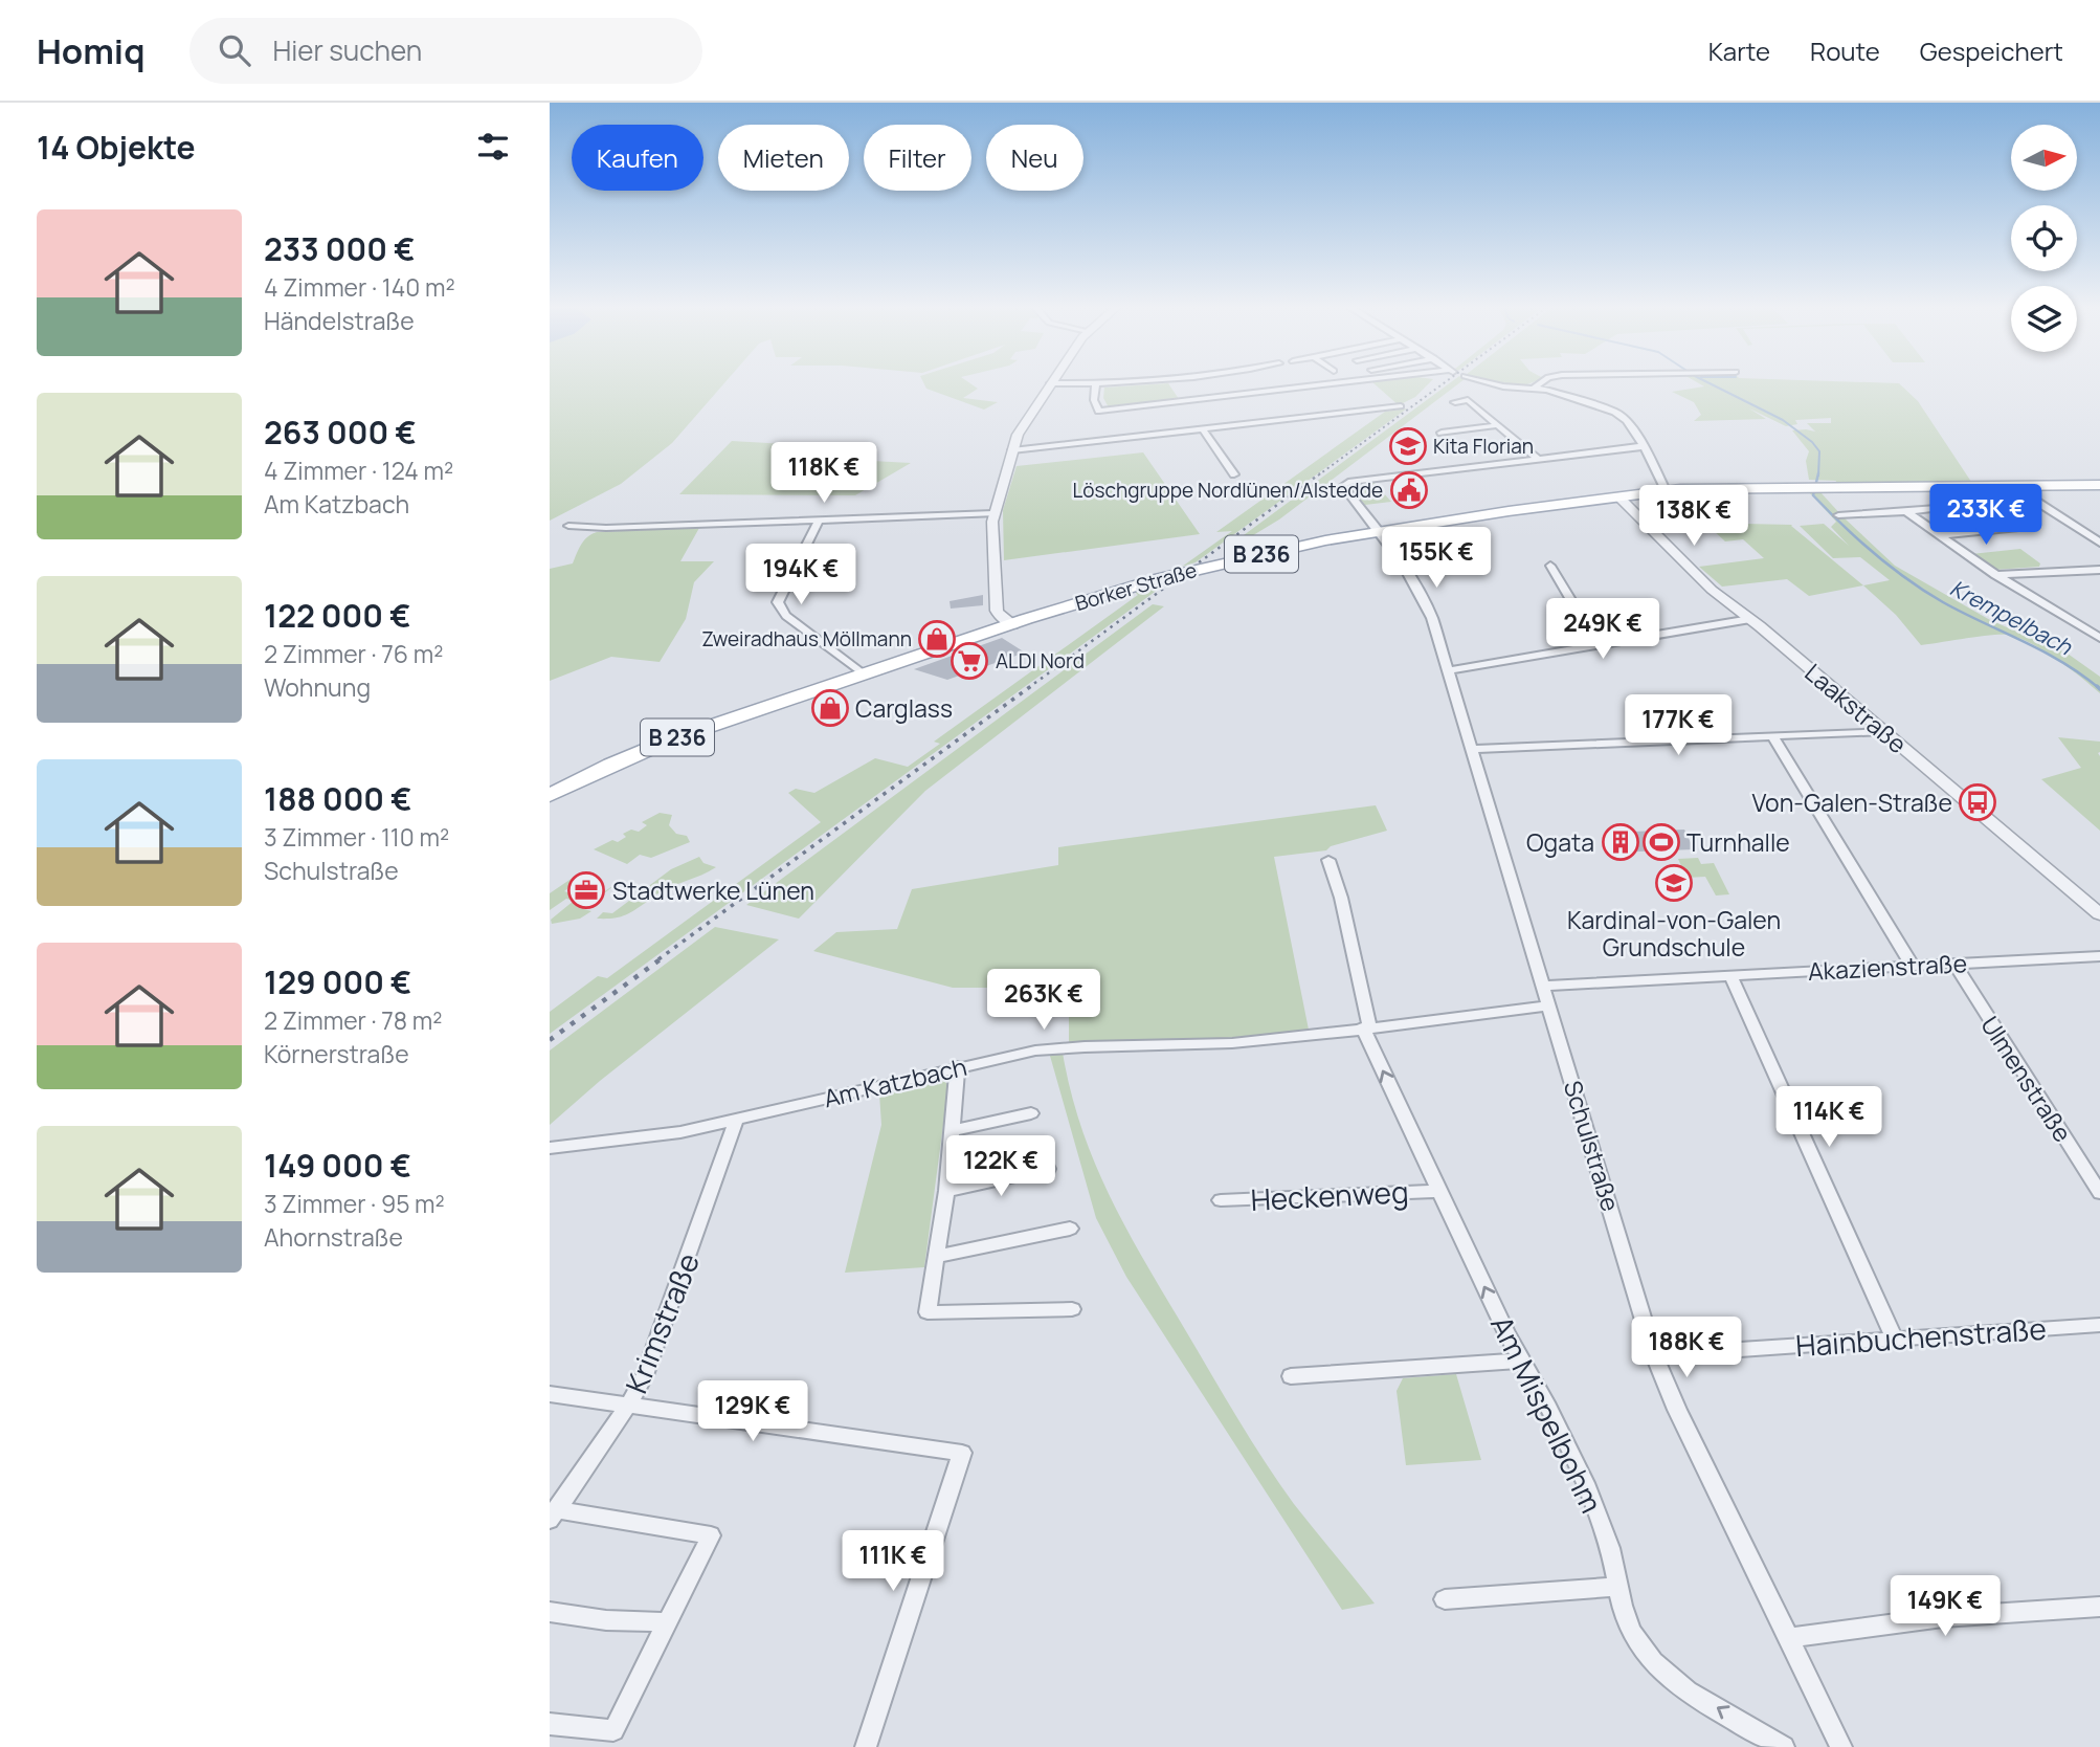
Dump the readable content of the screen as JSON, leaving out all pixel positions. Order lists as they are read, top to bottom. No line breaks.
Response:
{"streets":{"main road":["B 236","Borker Straße"],"street":["Laakstraße","Akazienstraße","Ulmenstraße","Am Katzbach","Schulstraße","Heckenweg","Krimstraße","Hainbuchenstraße","Am Mispelbohm"]},"crossings":[["Borker Straße","Laakstraße"],["Borker Straße","Schulstraße"],["Akazienstraße","Ulmenstraße"],["Akazienstraße","Schulstraße"],["Am Katzbach","Schulstraße"],["Am Katzbach","Krimstraße"],["Am Katzbach","Am Mispelbohm"],["Schulstraße","Hainbuchenstraße"],["Heckenweg","Am Mispelbohm"]],"one_way":["Am Mispelbohm"],"water":["Krempelbach"],"places":{"school or university":["Kita Florian","Kardinal-von-Galen Grundschule"],"public building":["Löschgruppe Nordlünen/Alstedde"],"shop":["Zweiradhaus Möllmann","Carglass"],"supermarket":["ALDI Nord"],"bus stop":["Von-Galen-Straße"],"building":["Ogata"],"sports":["Turnhalle"],"office":["Stadtwerke Lünen"]},"north":"right","page":{"header":"Homiq","search":"Hier suchen","nav":["Karte","Route","Gespeichert"],"heading":"14 Objekte","chip":["Kaufen","Mieten","Filter","Neu"],"list":[{"name":"233 000 €","note":"4 Zimmer · 140 m² · Händelstraße"},{"name":"263 000 €","note":"4 Zimmer · 124 m² · Am Katzbach"},{"name":"122 000 €","note":"2 Zimmer · 76 m² · Wohnung"},{"name":"188 000 €","note":"3 Zimmer · 110 m² · Schulstraße"},{"name":"129 000 €","note":"2 Zimmer · 78 m² · Körnerstraße"},{"name":"149 000 €","note":"3 Zimmer · 95 m² · Ahornstraße"}],"price":["118K €","233K €","138K €","155K €","194K €","249K €","177K €","263K €","114K €","122K €","188K €","129K €","111K €","149K €"]}}
